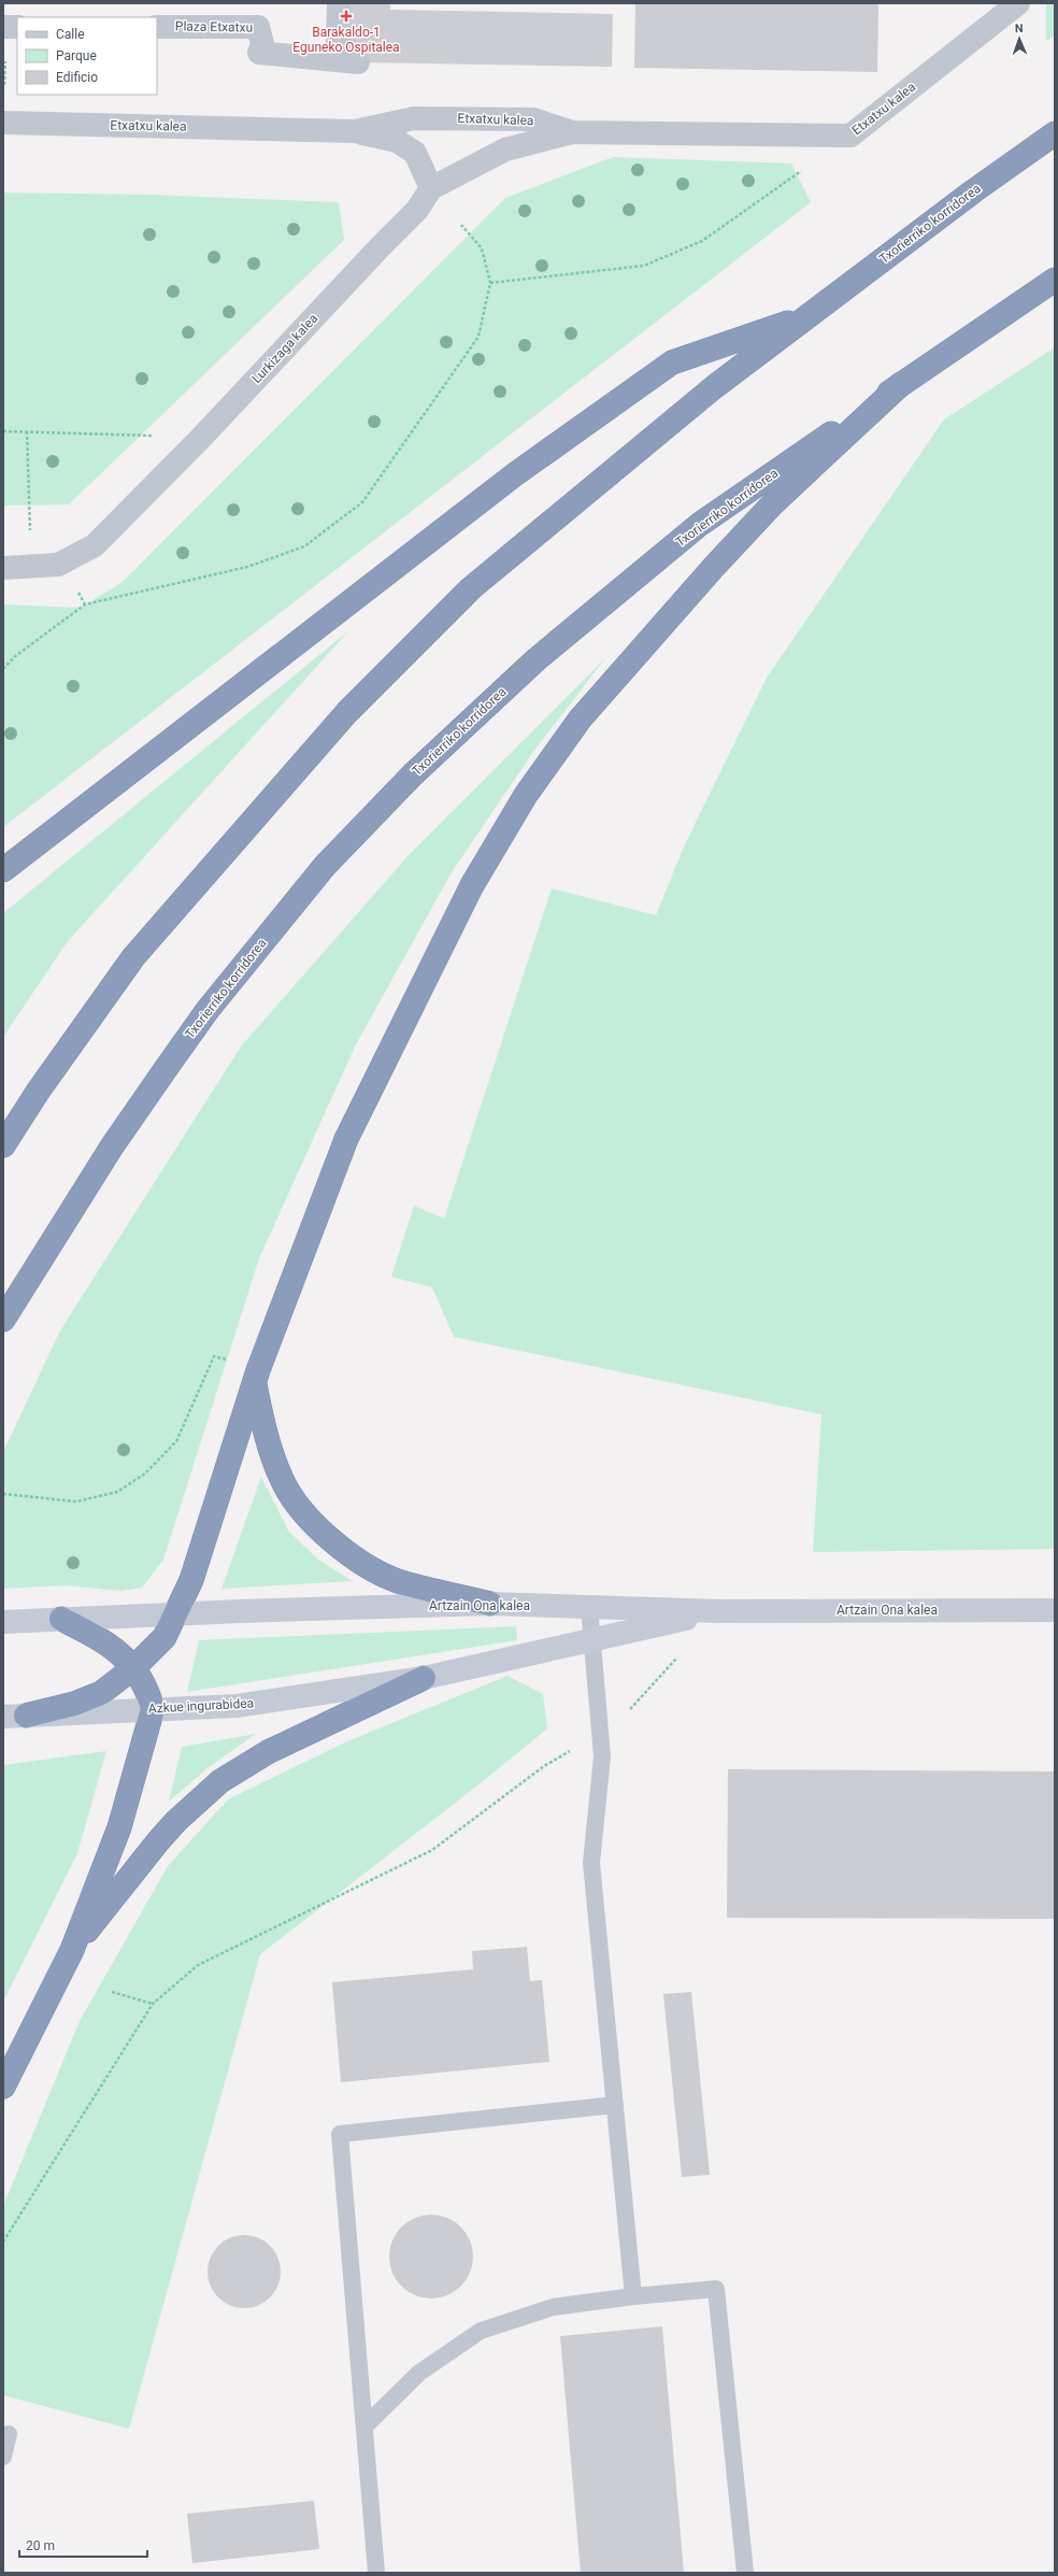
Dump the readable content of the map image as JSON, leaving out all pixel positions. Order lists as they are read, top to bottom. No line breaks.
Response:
{"streets":{"highway":["Txorierriko korridorea"],"main road":["Artzain Ona kalea","Azkue ingurabidea"],"street":["Plaza Etxatxu","Etxatxu kalea","Lurkizaga kalea"]},"crossings":[["Etxatxu kalea","Lurkizaga kalea"],["Artzain Ona kalea","Azkue ingurabidea"]],"places":{"health":["Barakaldo-1 Eguneko Ospitalea"]},"legend":["Calle","Parque","Edificio"],"scale_bar":"20 m","north":"top"}
